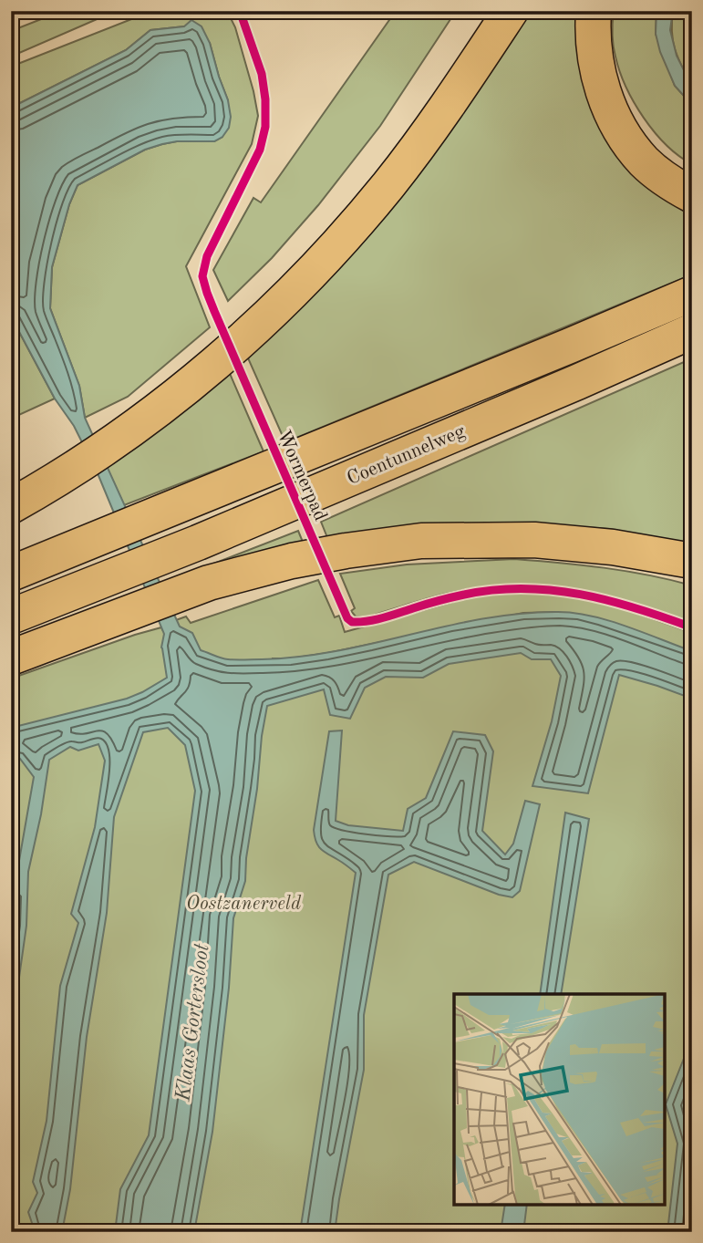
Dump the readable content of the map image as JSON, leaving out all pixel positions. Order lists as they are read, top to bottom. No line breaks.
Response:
{"streets":{"highway":["Coentunnelweg"],"cycle path":["Wormerpad"]},"water":["Klaas Gortersloot"],"parks":["Oostzanerveld"]}
